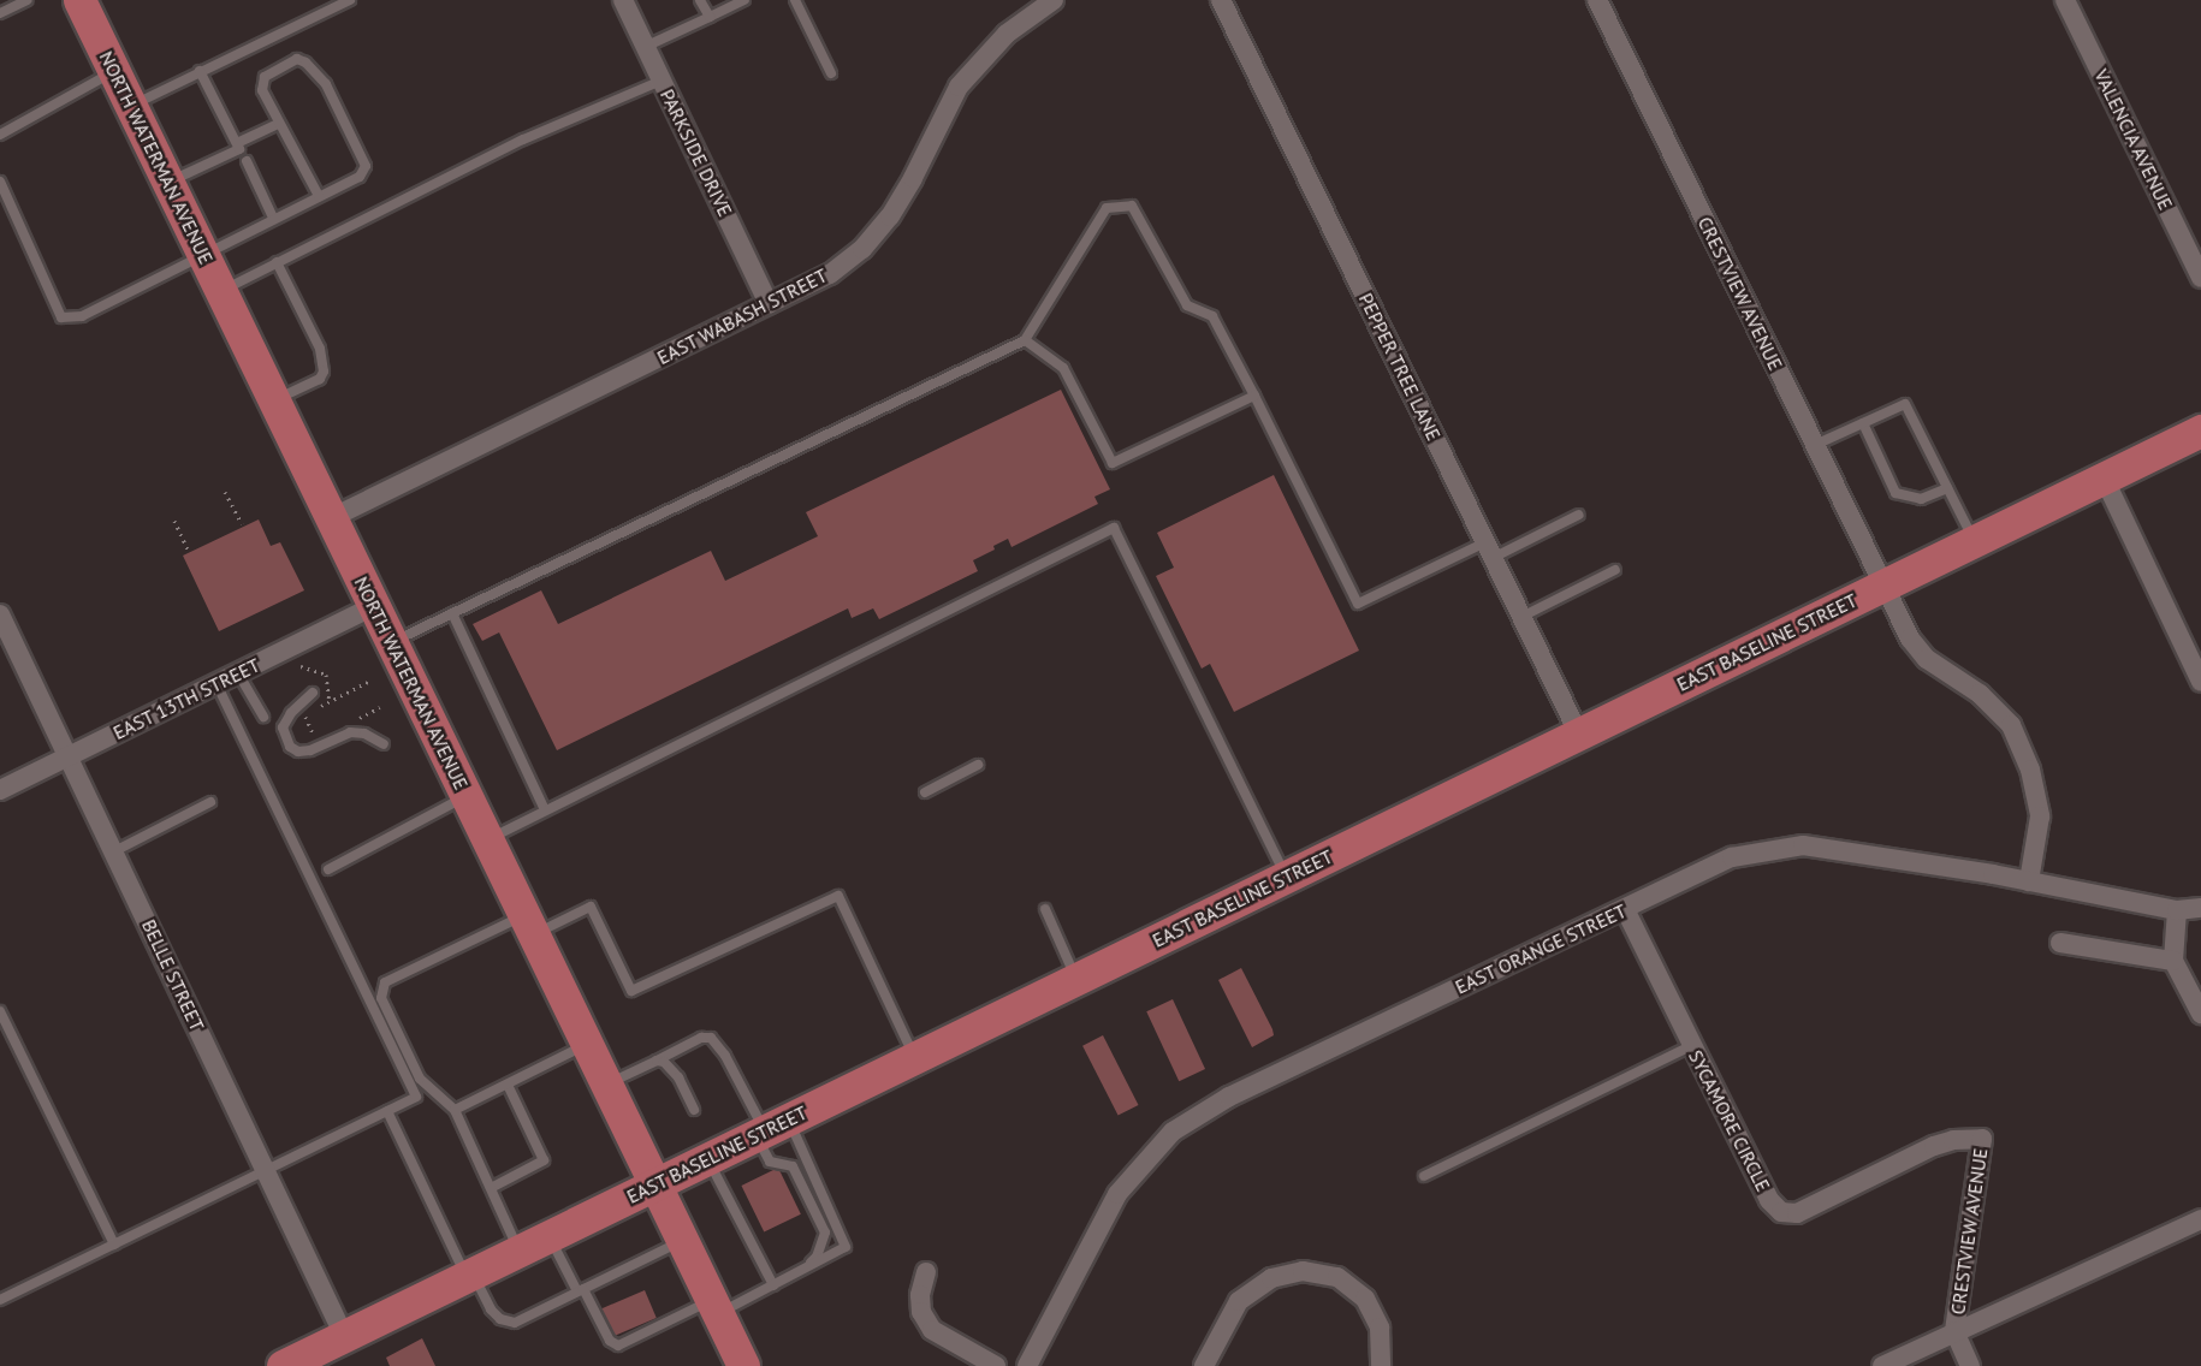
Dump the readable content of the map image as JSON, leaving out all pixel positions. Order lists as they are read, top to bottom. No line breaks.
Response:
{"streets":{"main road":["NORTH WATERMAN AVENUE","EAST BASELINE STREET"],"street":["VALENCIA AVENUE","PARKSIDE DRIVE","CRESTVIEW AVENUE","EAST WABASH STREET","PEPPER TREE LANE","EAST 13TH STREET","EAST ORANGE STREET","BELLE STREET","SYCAMORE CIRCLE"]},"crossings":[["PARKSIDE DRIVE","EAST WABASH STREET"],["NORTH WATERMAN AVENUE","EAST WABASH STREET"],["NORTH WATERMAN AVENUE","EAST BASELINE STREET"],["NORTH WATERMAN AVENUE","EAST 13TH STREET"],["CRESTVIEW AVENUE","EAST BASELINE STREET"],["CRESTVIEW AVENUE","EAST ORANGE STREET"],["CRESTVIEW AVENUE","SYCAMORE CIRCLE"],["PEPPER TREE LANE","EAST BASELINE STREET"],["EAST BASELINE STREET","BELLE STREET"],["EAST 13TH STREET","BELLE STREET"],["EAST ORANGE STREET","SYCAMORE CIRCLE"]]}
